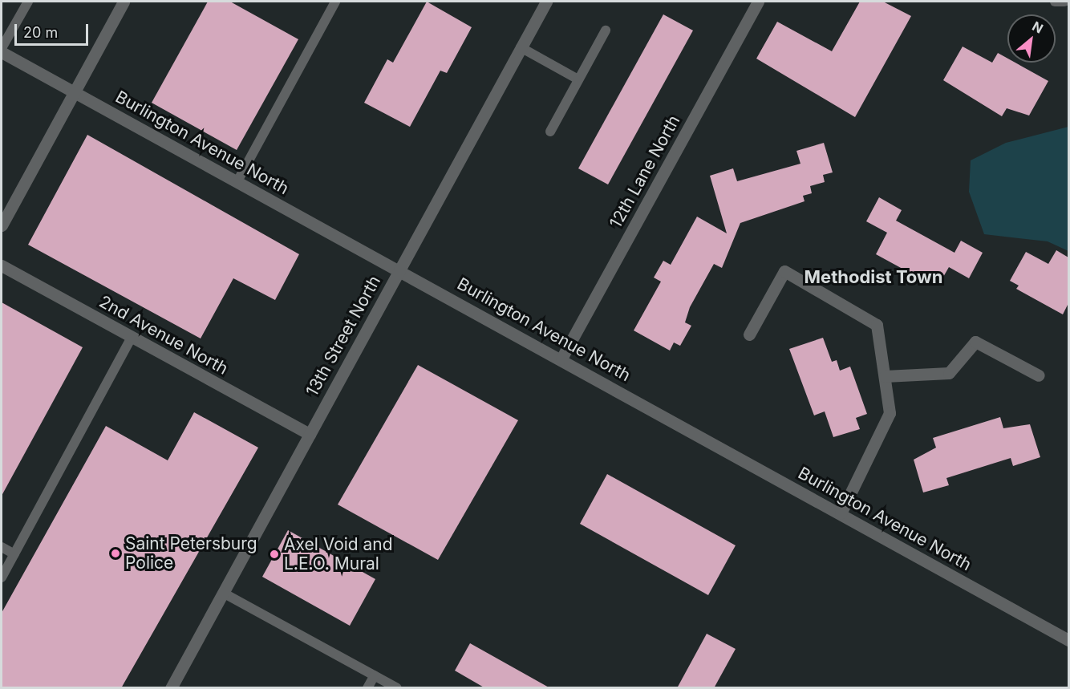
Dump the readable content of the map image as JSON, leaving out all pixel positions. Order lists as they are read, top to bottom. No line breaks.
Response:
{"streets":{"street":["Burlington Avenue North","12th Lane North","2nd Avenue North","13th Street North"]},"crossings":[["Burlington Avenue North","12th Lane North"],["Burlington Avenue North","13th Street North"],["2nd Avenue North","13th Street North"]],"districts":["Methodist Town"],"places":["Saint Petersburg Police","Axel Void and L.E.O. Mural"],"scale_bar":"20 m","north":"top right"}
